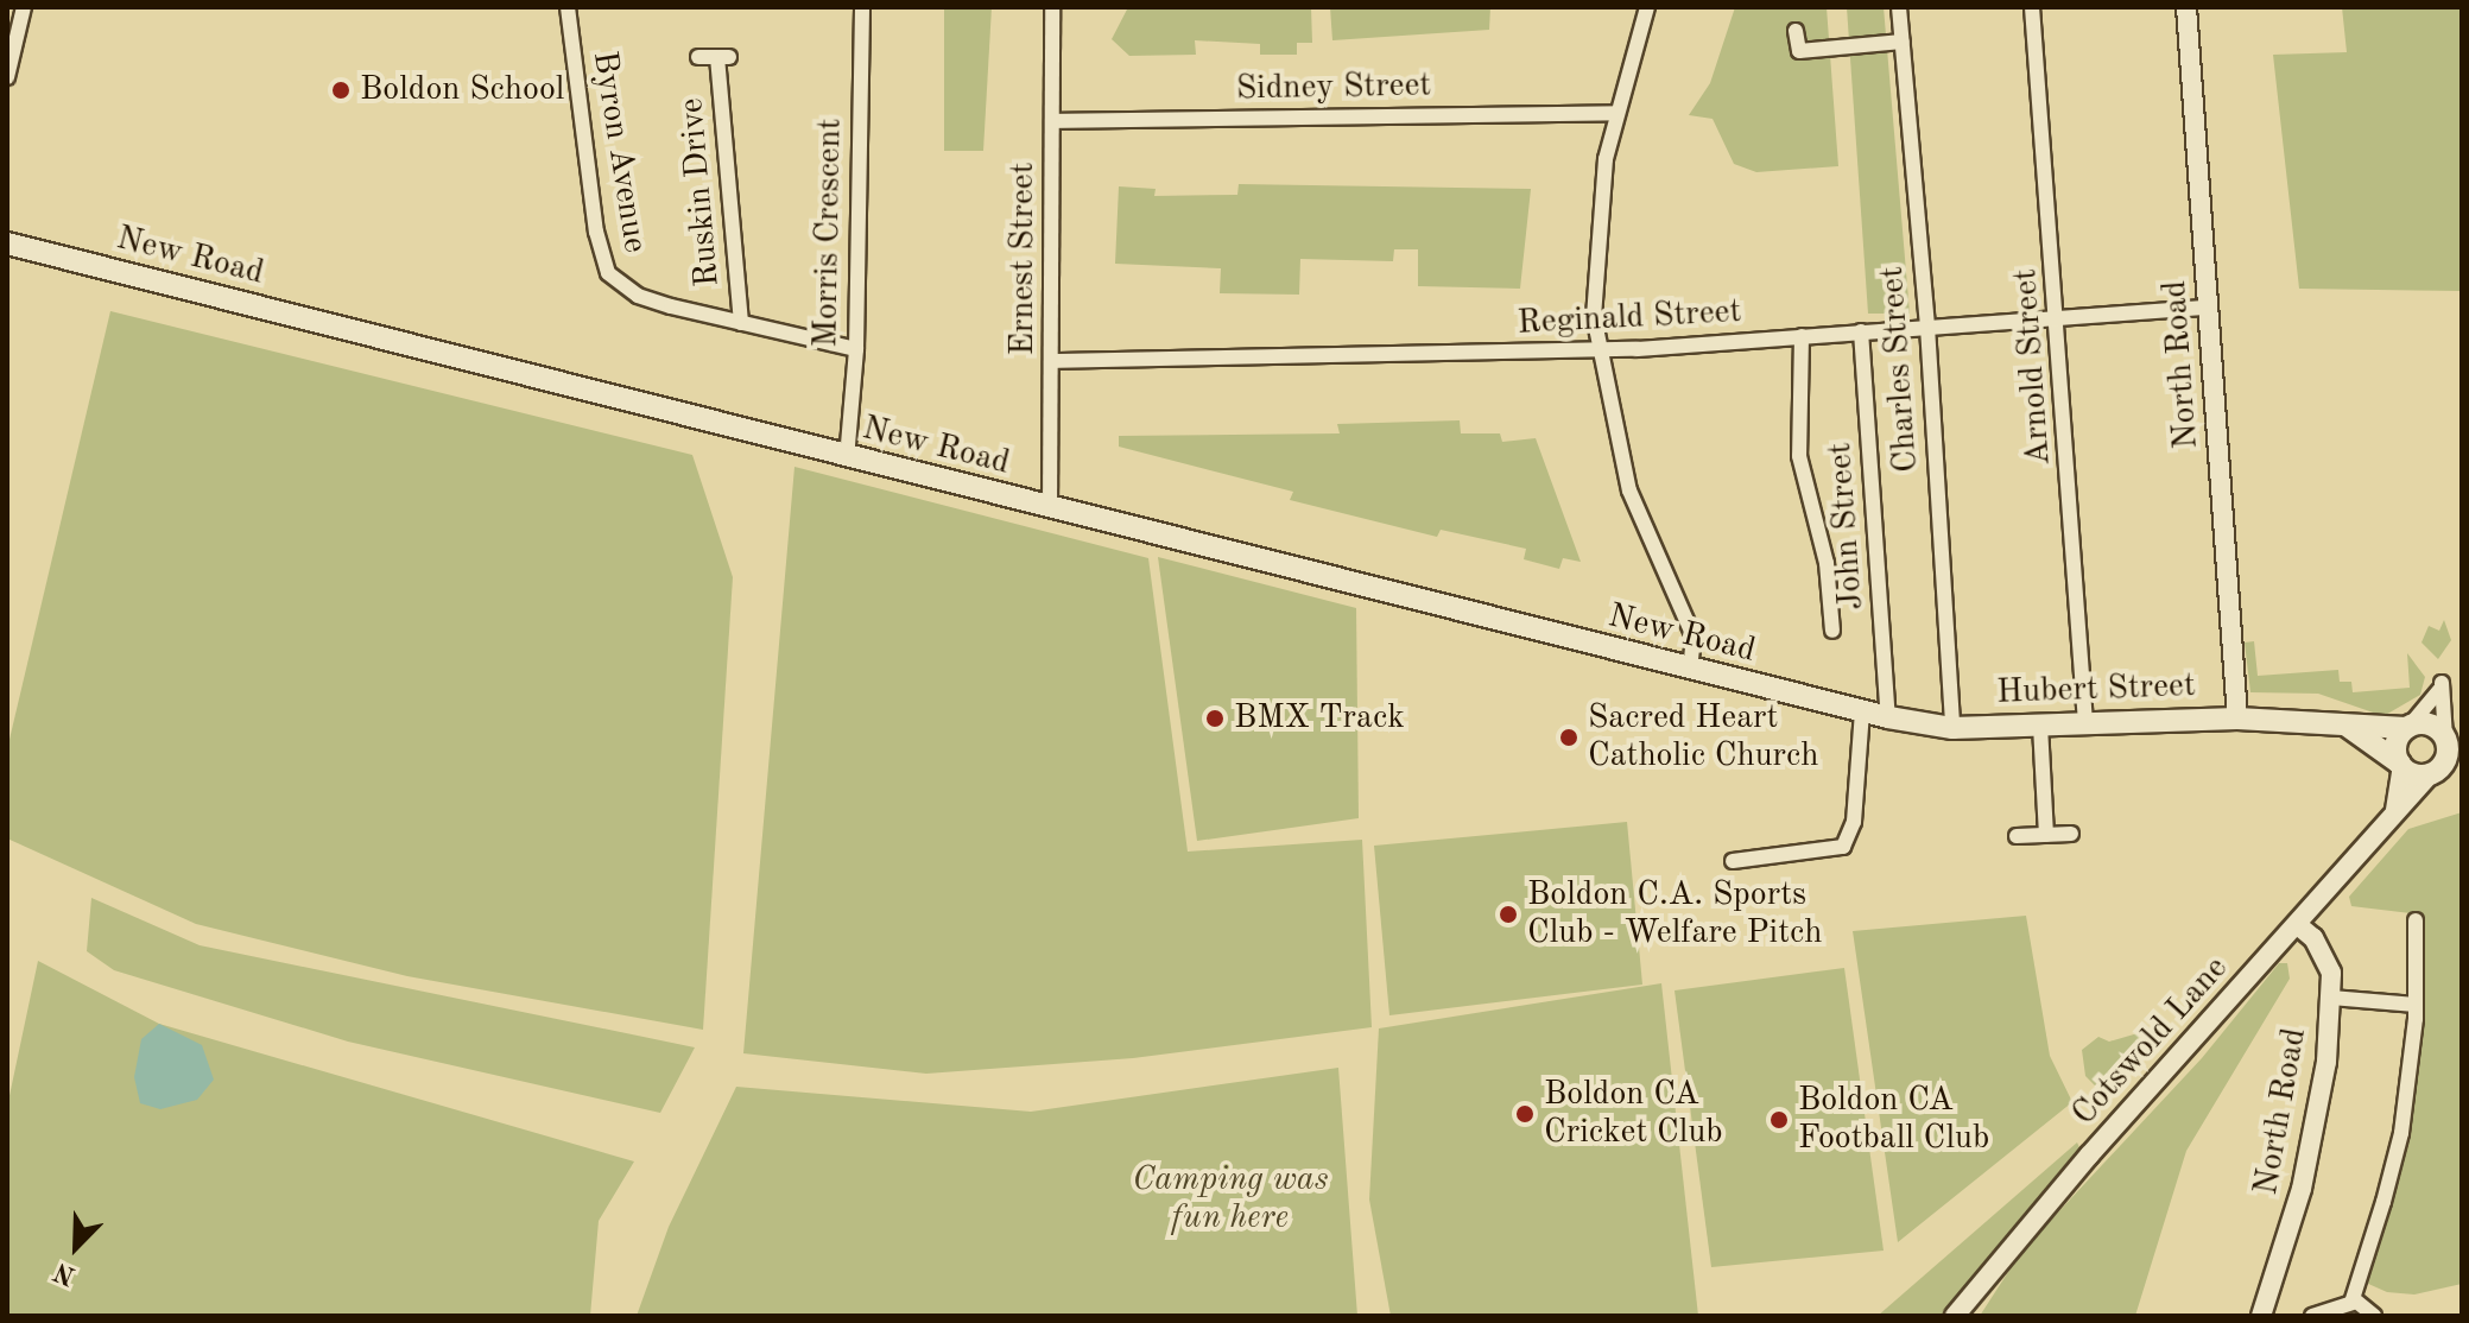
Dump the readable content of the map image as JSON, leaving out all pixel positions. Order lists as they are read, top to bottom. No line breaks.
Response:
{"streets":{"main road":["New Road","Hubert Street"],"street":["Sidney Street","Byron Avenue","Ruskin Drive","Morris Crescent","Ernest Street","Reginald Street","North Road","Arnold Street","Charles Street","John Street","Cotswold Lane"]},"crossings":[["Sidney Street","Ernest Street"],["Byron Avenue","Ruskin Drive"],["Byron Avenue","Morris Crescent"],["Morris Crescent","New Road"],["New Road","Ernest Street"],["New Road","Hubert Street"],["Ernest Street","Reginald Street"],["Reginald Street","North Road"],["Reginald Street","Arnold Street"],["Reginald Street","Charles Street"],["Reginald Street","John Street"],["North Road","Hubert Street"],["North Road","Cotswold Lane"],["Arnold Street","Hubert Street"],["Charles Street","Hubert Street"],["John Street","Hubert Street"],["Hubert Street","Cotswold Lane"]],"parks":["Camping was fun here"],"places":["Boldon School","BMX Track","Sacred Heart Catholic Church","Boldon C.A. Sports Club - Welfare Pitch","Boldon CA Cricket Club","Boldon CA Football Club"],"north":"bottom left"}
